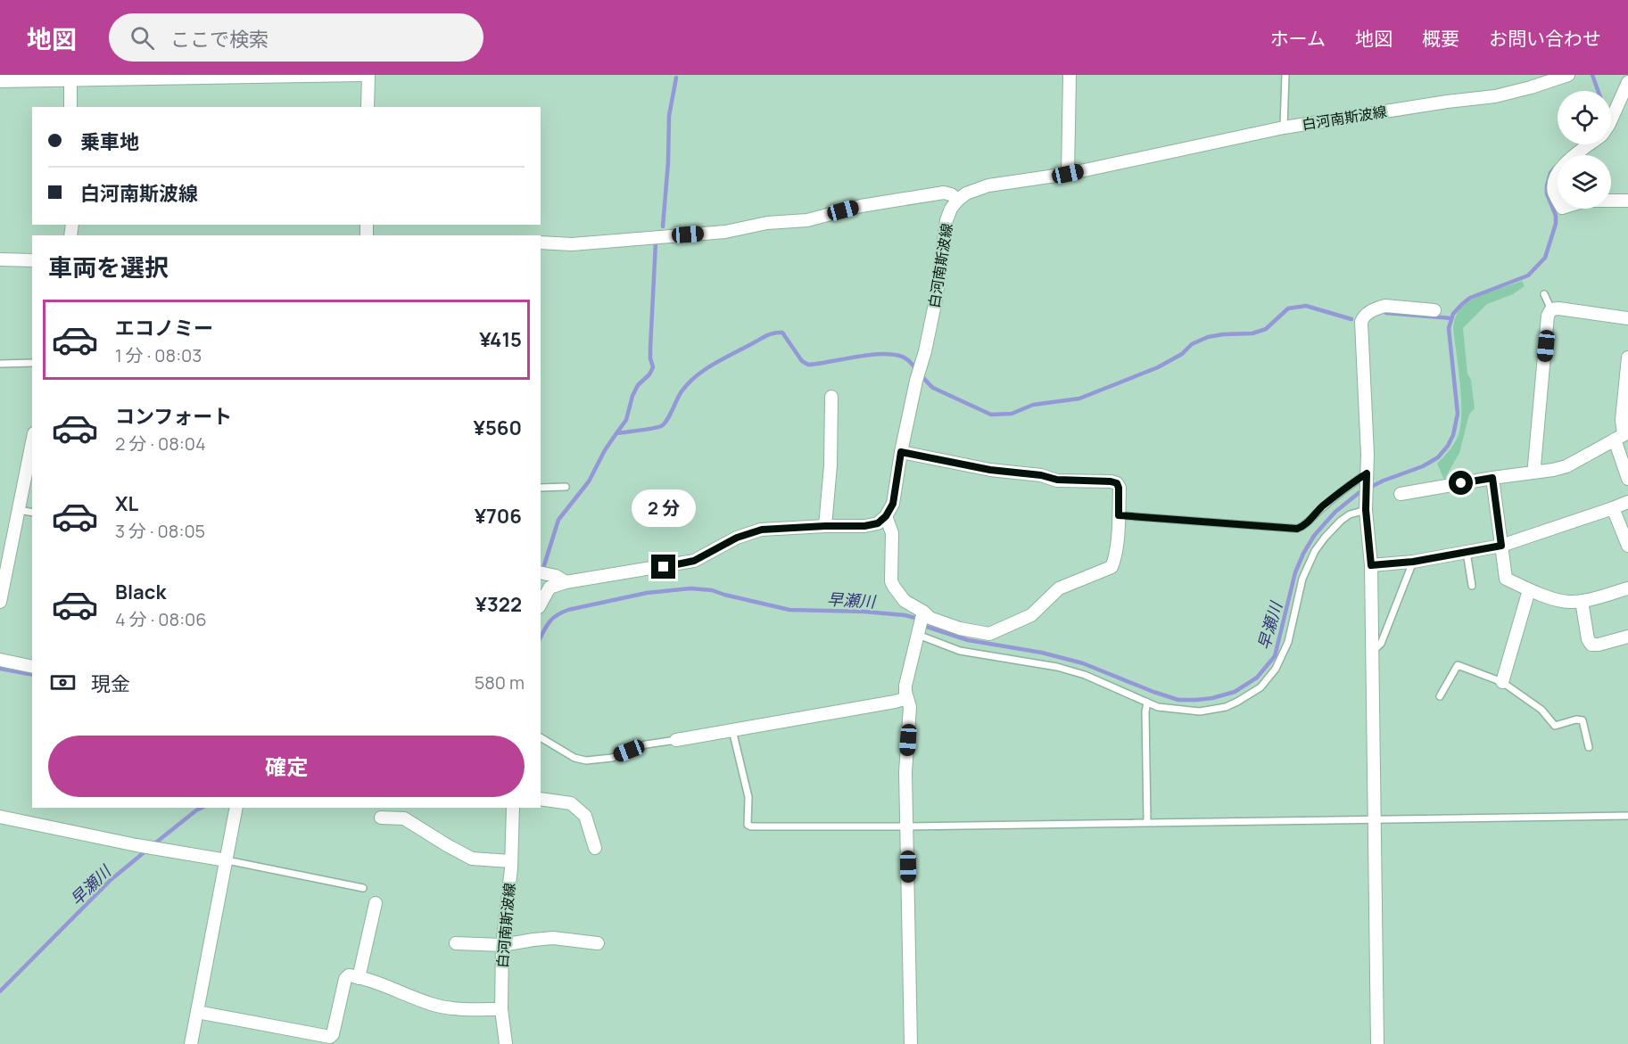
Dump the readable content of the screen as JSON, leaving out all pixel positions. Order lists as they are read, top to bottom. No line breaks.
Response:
{"streets":{"street":["白河南斯波線"]},"water":["早瀬川"],"page":{"header":"地図","search":"ここで検索","nav":["ホーム","地図","概要","お問い合わせ"],"banner":["乗車地","白河南斯波線"],"heading":"車両を選択","list":[{"name":"エコノミー","note":"1 分 · 08:03","value":"¥415"},{"name":"コンフォート","note":"2 分 · 08:04","value":"¥560"},{"name":"XL","note":"3 分 · 08:05","value":"¥706"},{"name":"Black","note":"4 分 · 08:06","value":"¥322"}],"bubble":"2 分","pay":["現金","580 m"],"buttons":"確定"}}
